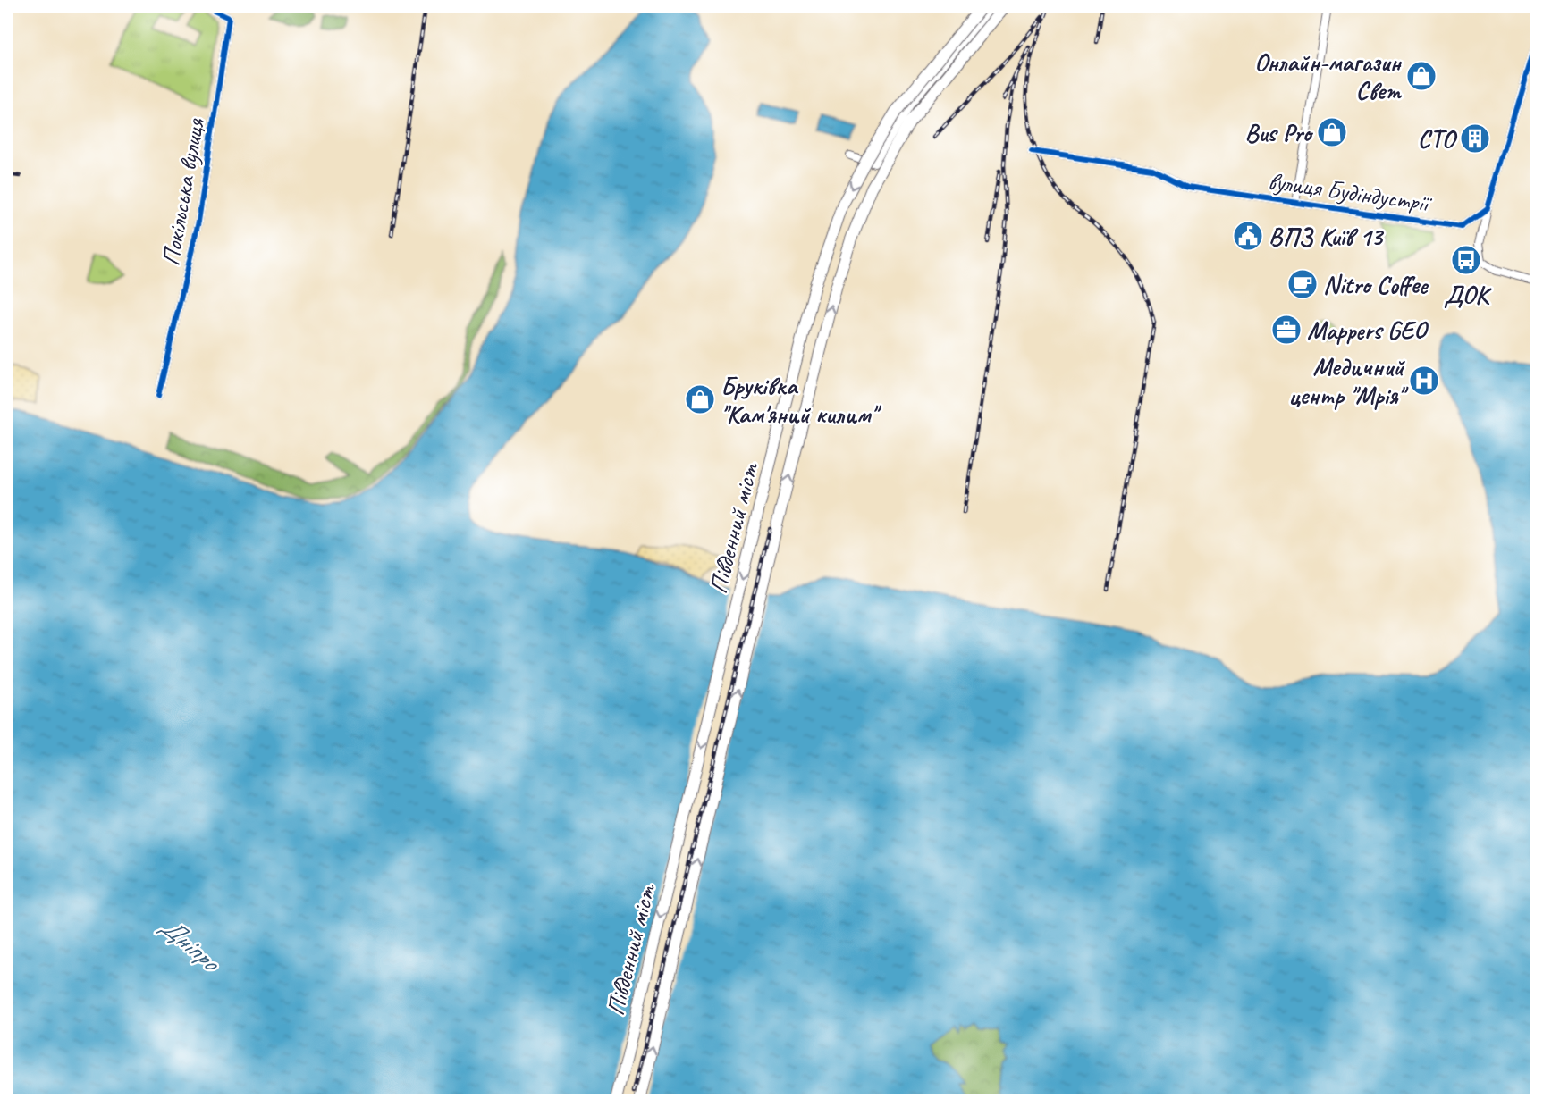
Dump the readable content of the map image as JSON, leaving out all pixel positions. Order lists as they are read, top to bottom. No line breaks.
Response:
{"streets":{"highway":["Південний міст"],"street":["вулиця Будіндустрії","Покільська вулиця"]},"water":["Дніпро"],"places":{"shop":["Онлайн-магазин Свет","Bus Pro","Бруківка \"Кам'яний килим\""],"building":["СТО"],"public building":["ВПЗ Київ 13"],"bus stop":["ДОК"],"cafe":["Nitro Coffee"],"office":["Mappers GEO"],"hospital":["Медичний центр \"Мрія\""]}}
